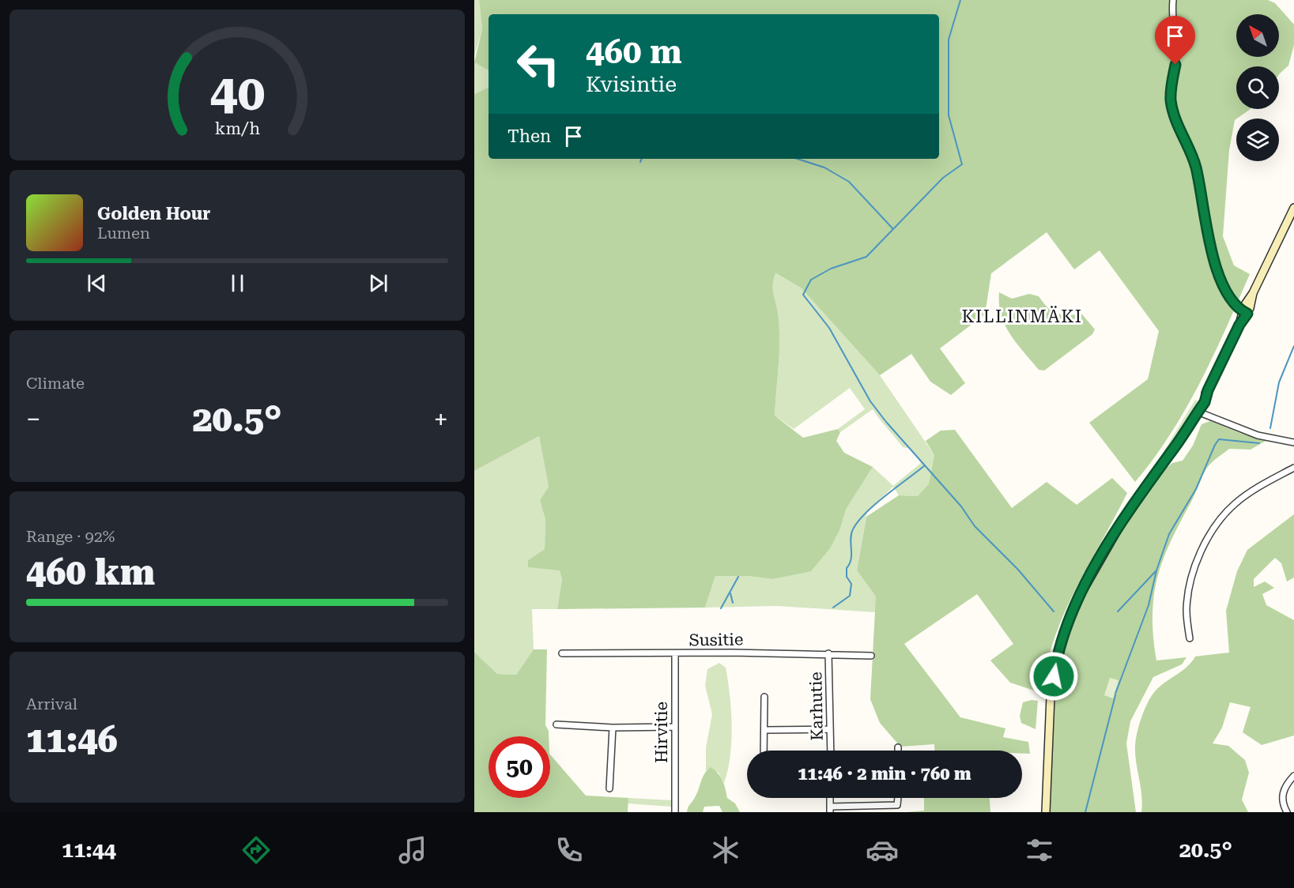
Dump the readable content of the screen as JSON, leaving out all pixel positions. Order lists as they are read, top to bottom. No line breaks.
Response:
{"streets":{"street":["Susitie","Karhutie","Hirvitie"]},"crossings":[["Susitie","Karhutie"],["Susitie","Hirvitie"]],"districts":["KILLINMÄKI"],"north":"top left","page":{"turn":["460 m","Kvisintie"],"then":"Then","song":["Golden Hour","Lumen"],"tile":["Climate",["Range · 92%","460 km"],["Arrival","11:46"]],"heat":["−","20.5°","+"],"limit":"50","trip":"11:46 · 2 min · 760 m","tabs":["11:44","20.5°"],"gauge":["40","km/h"]}}
